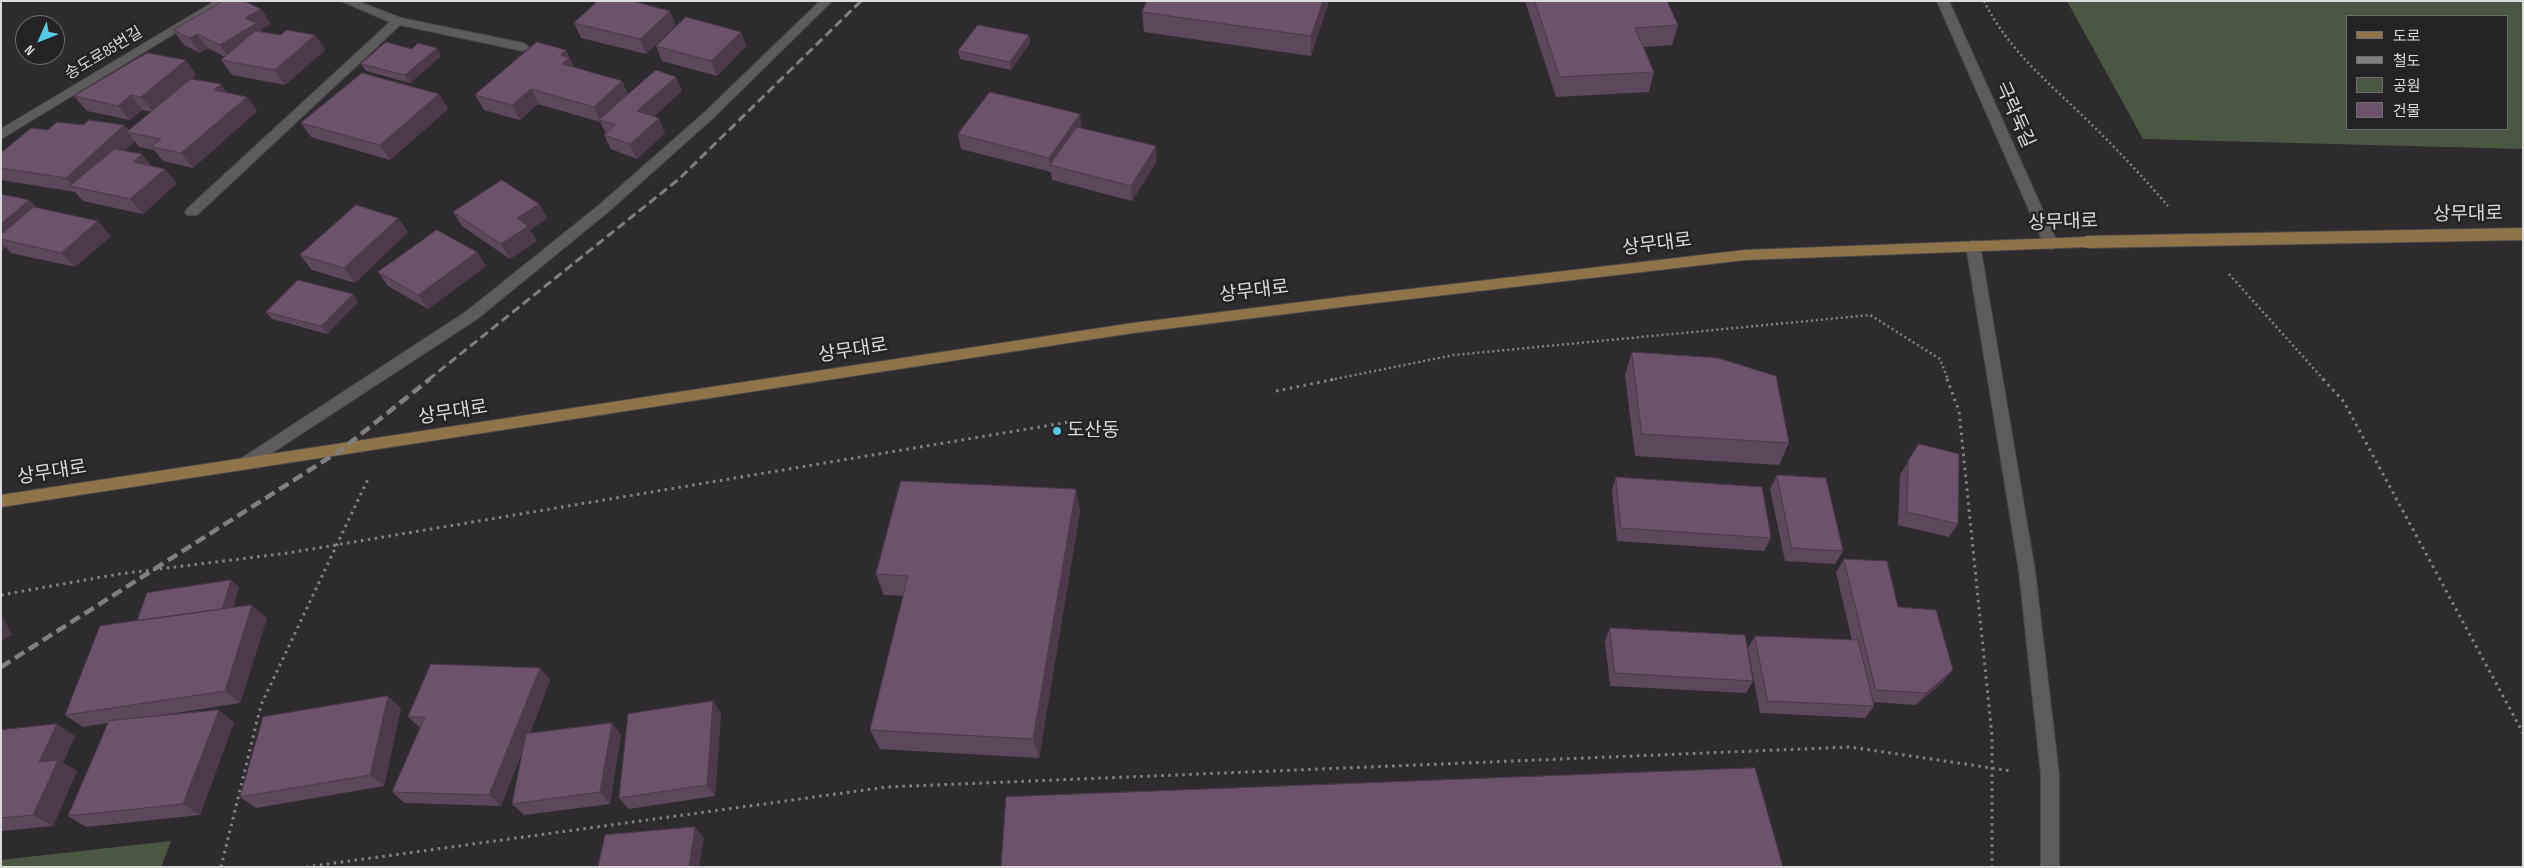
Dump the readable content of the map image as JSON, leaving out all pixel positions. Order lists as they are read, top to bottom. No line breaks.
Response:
{"streets":{"main road":["상무대로"],"street":["송도로85번길","극락둑길"]},"crossings":[["극락둑길","상무대로"]],"places":["도산동"],"legend":["도로","철도","공원","건물"],"north":"bottom left"}
